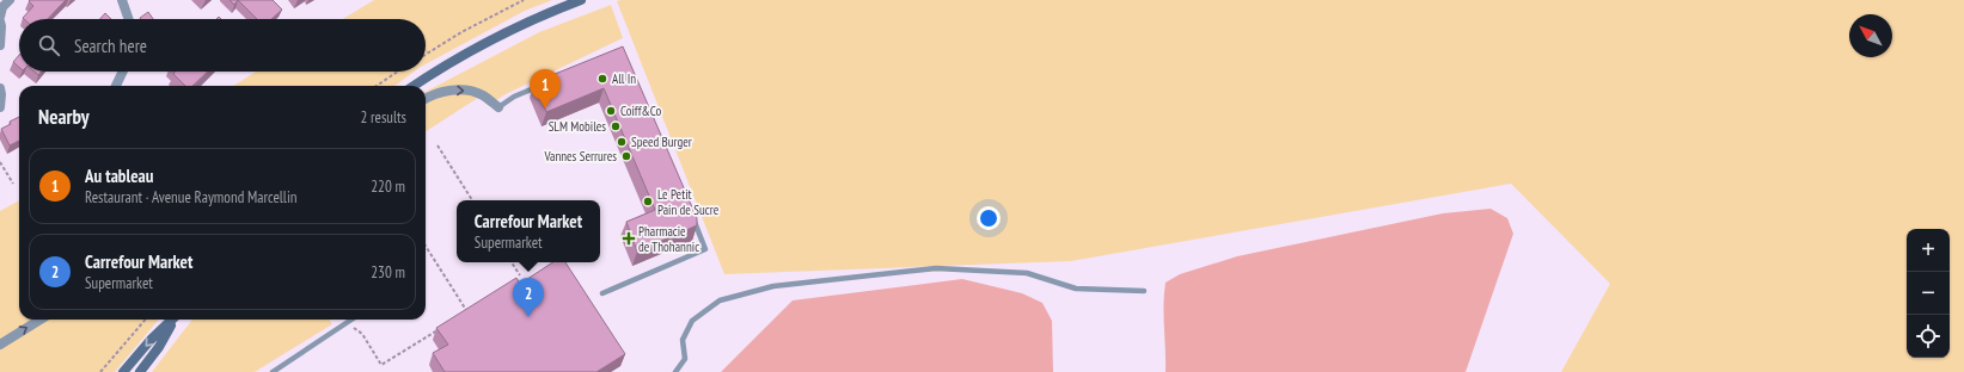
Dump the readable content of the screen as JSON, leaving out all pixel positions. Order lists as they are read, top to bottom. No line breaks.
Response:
{"places":{"other":["All In","Coiff&Co","SLM Mobiles","Speed Burger","Vannes Serrures","Le Petit Pain de Sucre"],"health":["Pharmacie de Thohannic"]},"north":"top left","page":{"search":"Search here","pins":["1","2"],"heading":["Nearby","2 results"],"list":[{"mark":"1","name":"Au tableau","note":"Restaurant · Avenue Raymond Marcellin","value":"220 m"},{"mark":"2","name":"Carrefour Market","note":"Supermarket","value":"230 m"}],"popup":["Carrefour Market","Supermarket"],"map_buttons":["+","−"]}}
